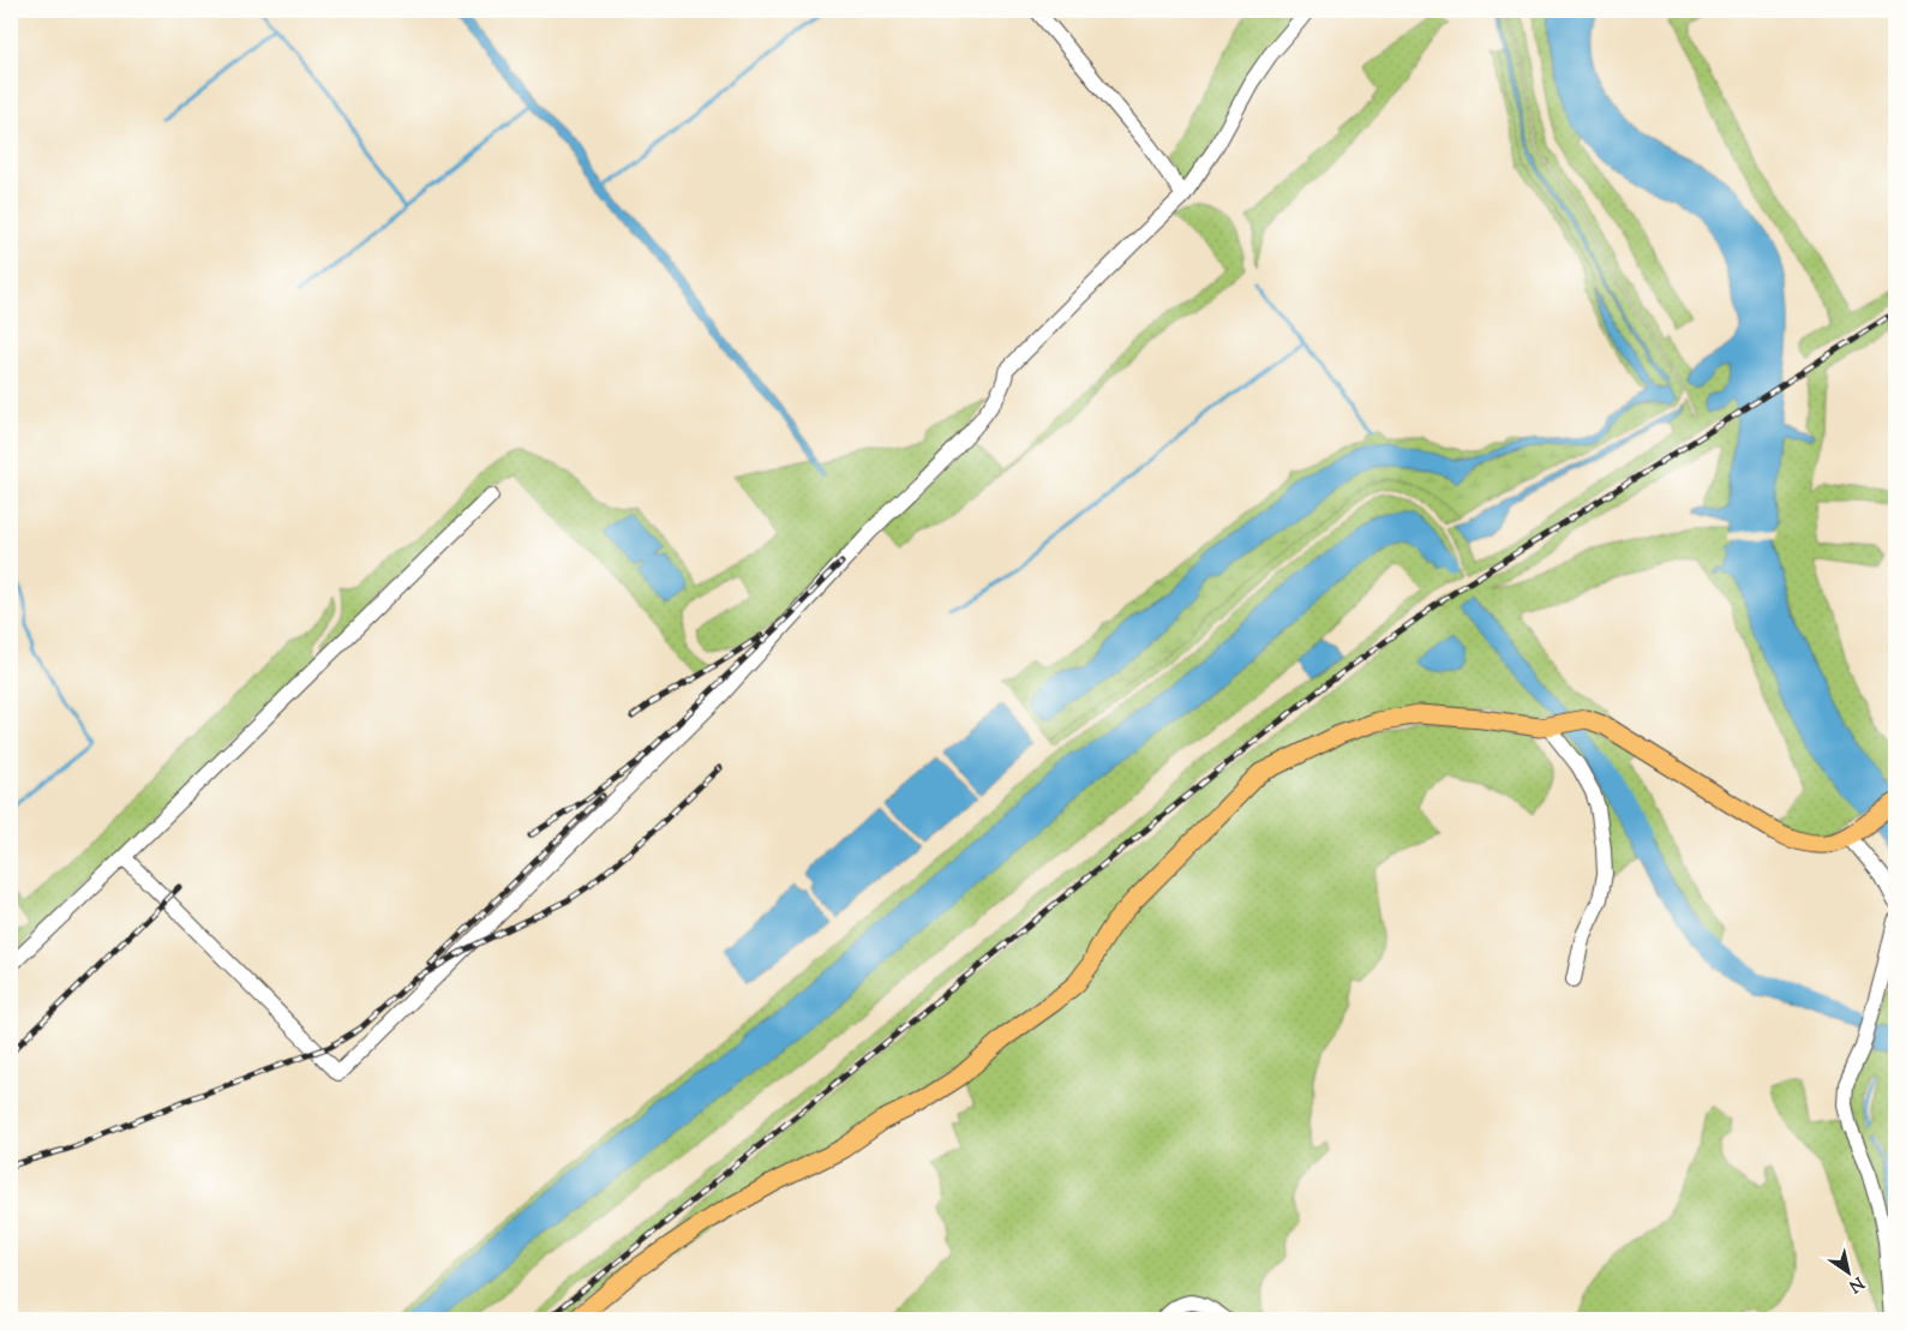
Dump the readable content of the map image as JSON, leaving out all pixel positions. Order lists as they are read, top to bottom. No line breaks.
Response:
{"north":"bottom right"}
